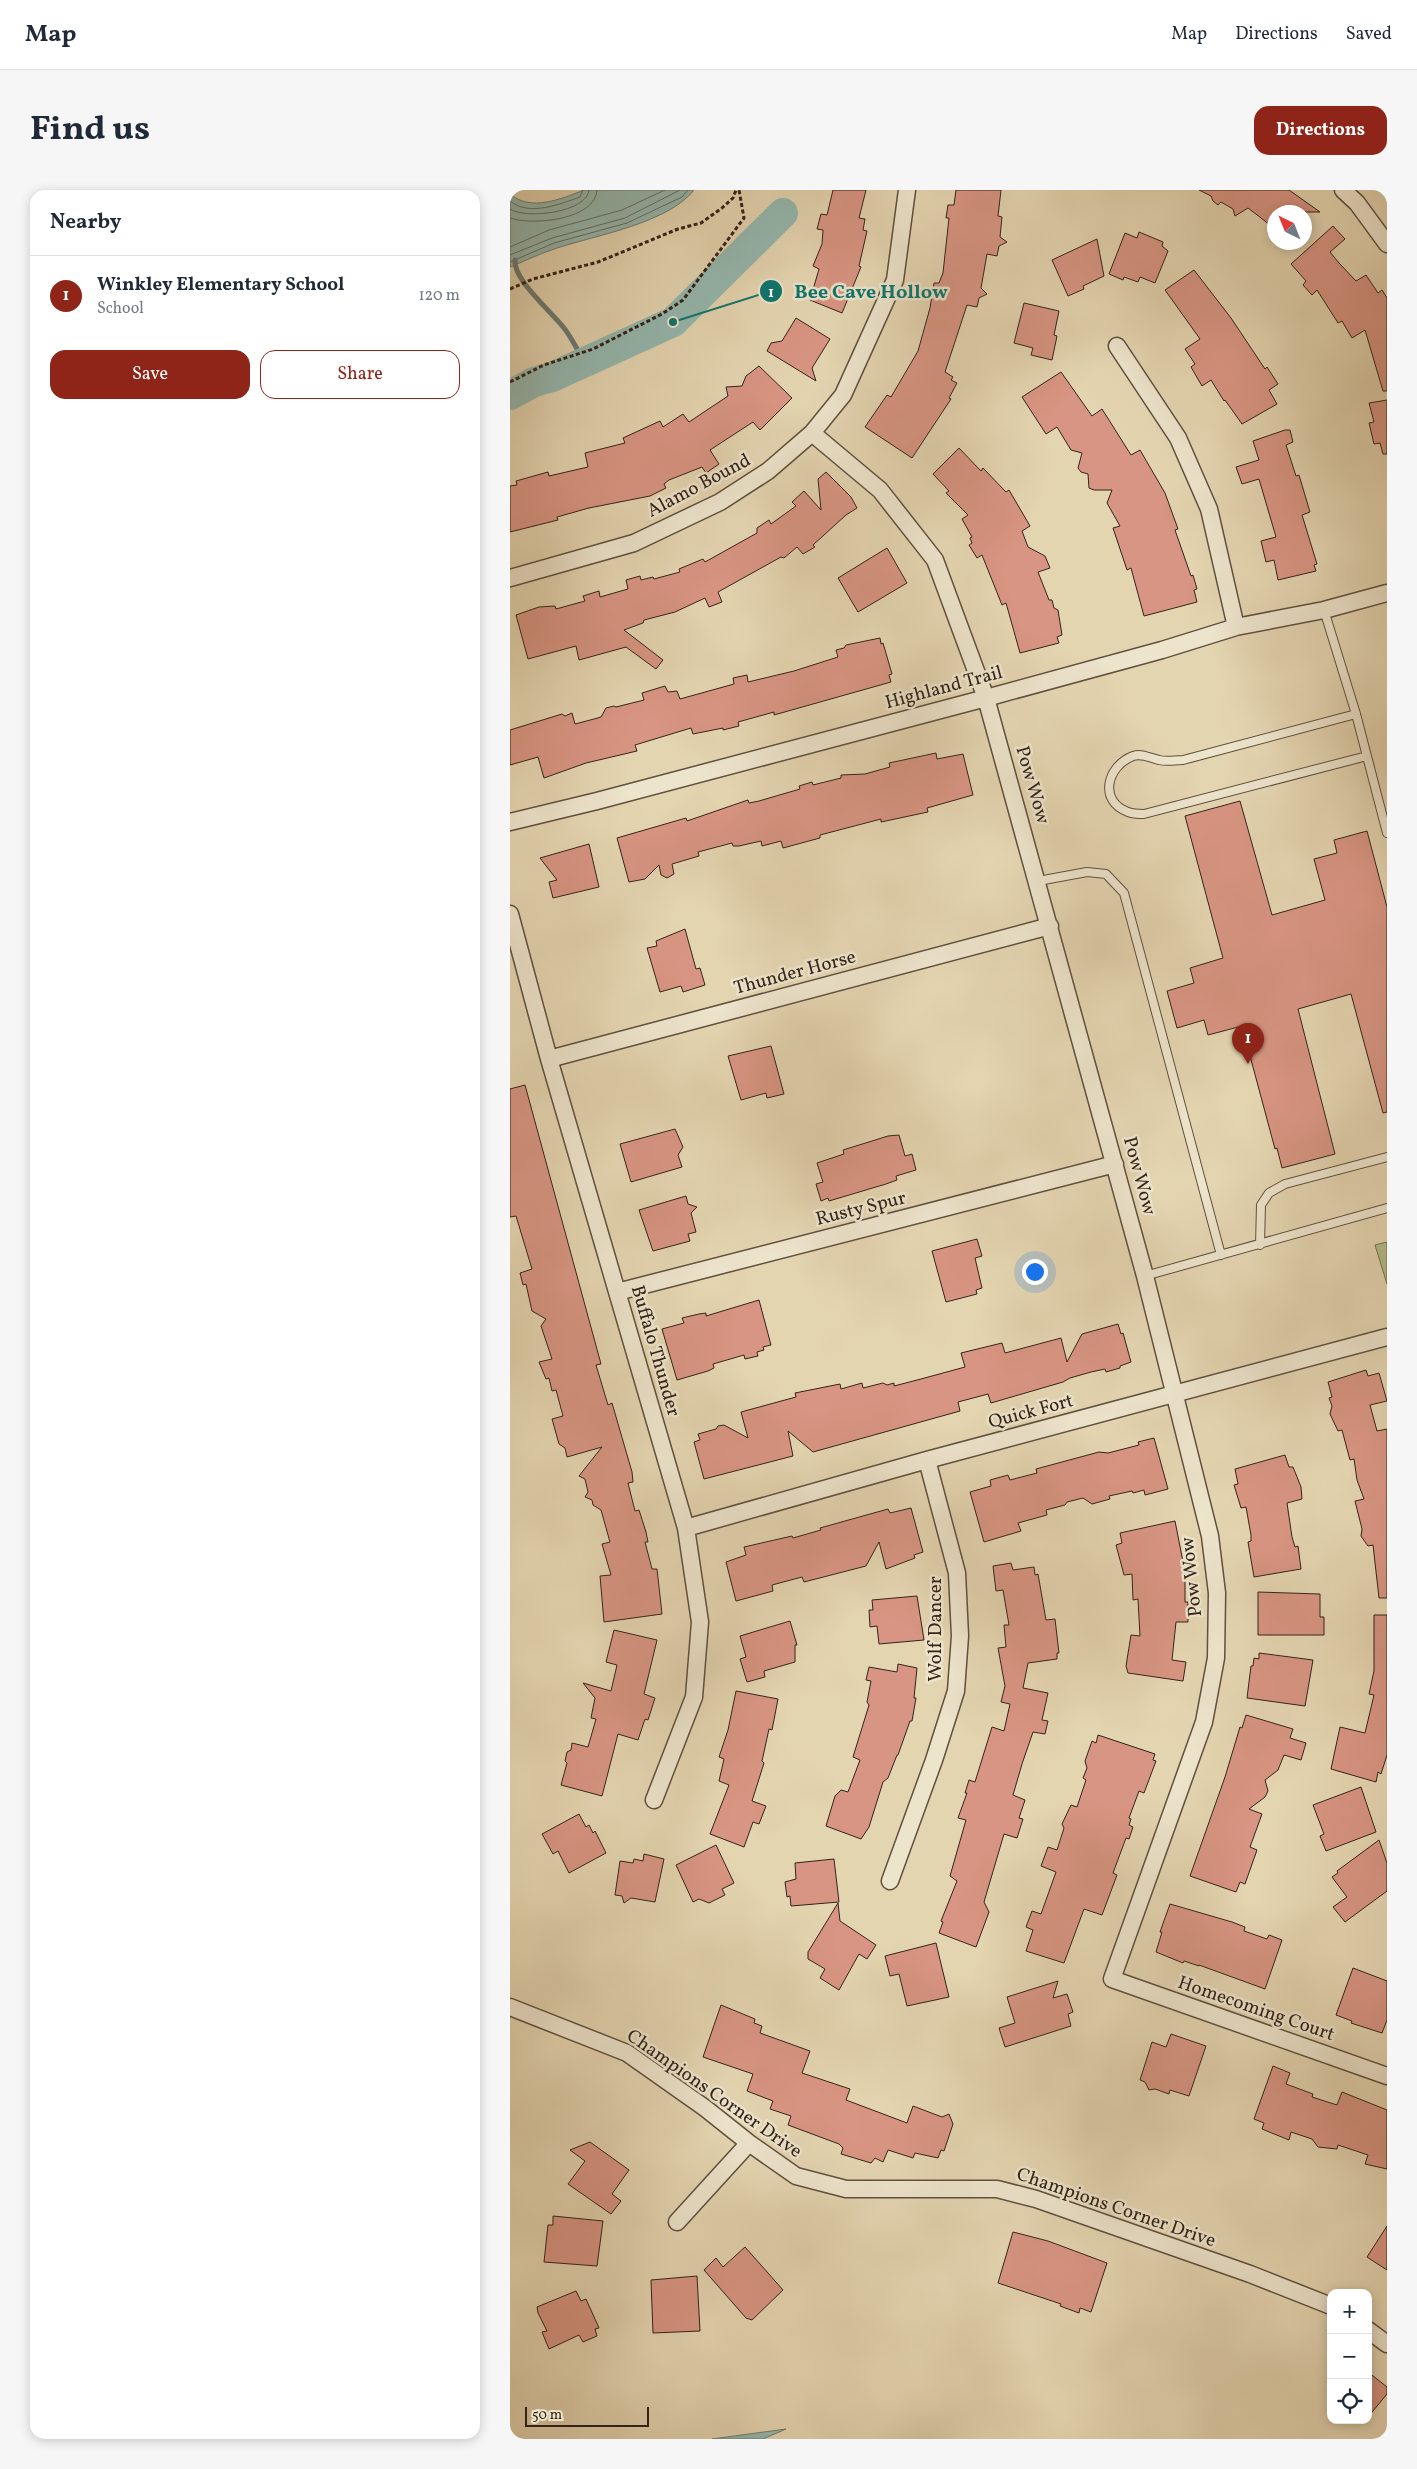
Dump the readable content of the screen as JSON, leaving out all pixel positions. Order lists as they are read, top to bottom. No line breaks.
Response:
{"streets":{"street":["Alamo Bound","Highland Trail","Pow Wow","Thunder Horse","Rusty Spur","Buffalo Thunder","Quick Fort","Wolf Dancer","Homecoming Court","Champions Corner Drive"]},"crossings":[["Alamo Bound","Pow Wow"],["Highland Trail","Pow Wow"],["Pow Wow","Thunder Horse"],["Pow Wow","Rusty Spur"],["Pow Wow","Quick Fort"],["Pow Wow","Homecoming Court"],["Thunder Horse","Buffalo Thunder"],["Rusty Spur","Buffalo Thunder"],["Buffalo Thunder","Quick Fort"],["Quick Fort","Wolf Dancer"]],"places":["Bee Cave Hollow"],"scale_bar":"50 m","north":"top left","page":{"header":"Map","nav":["Map","Directions","Saved"],"title":"Find us","buttons":["Directions",["Save","Share"]],"heading":"Nearby","list":[{"mark":"1","name":"Winkley Elementary School","note":"School","value":"120 m"}],"pins":"1","map_buttons":["+","−"],"scale":"50 m"}}
